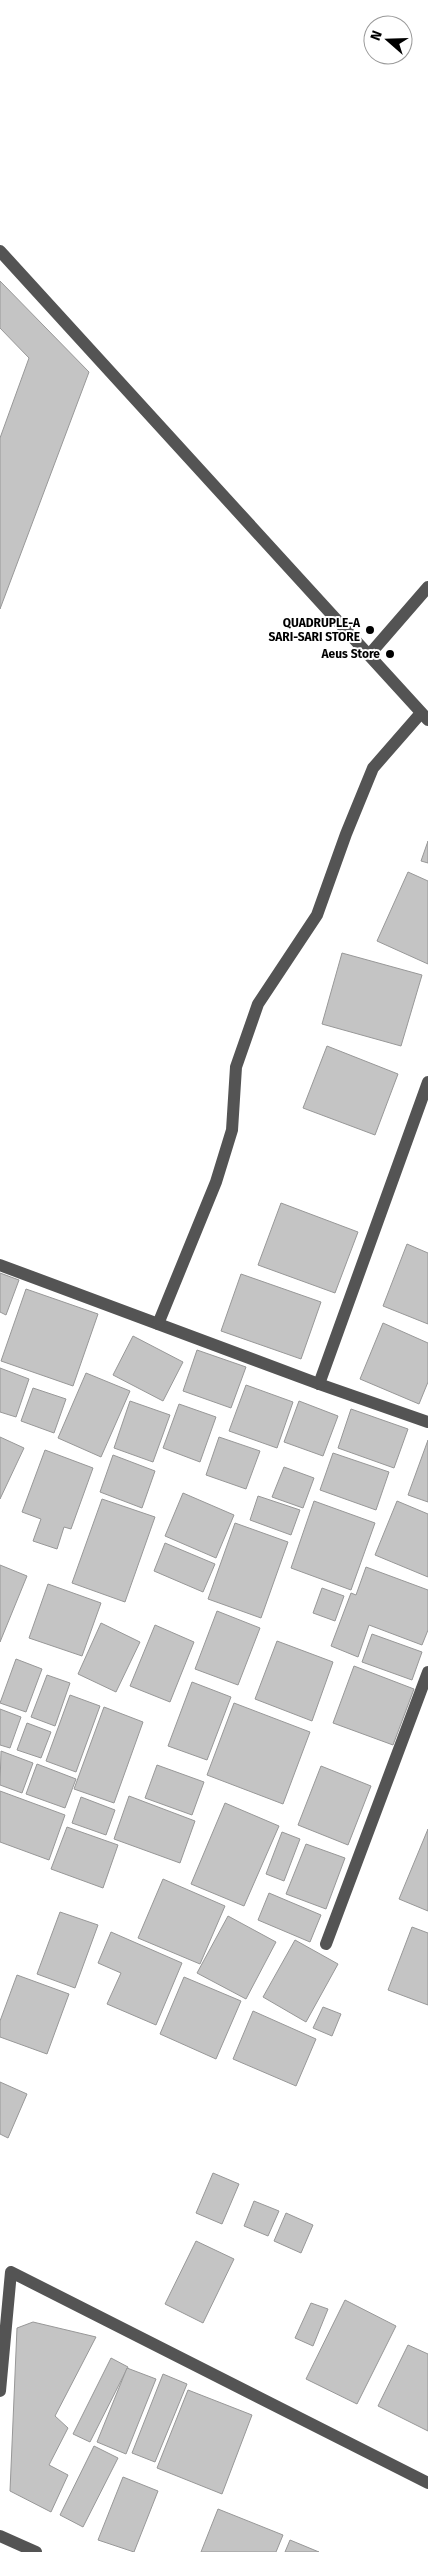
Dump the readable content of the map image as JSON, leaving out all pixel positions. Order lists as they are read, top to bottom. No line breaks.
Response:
{"places":["QUADRUPLE-A SARI-SARI STORE","Aeus Store"],"north":"left"}
